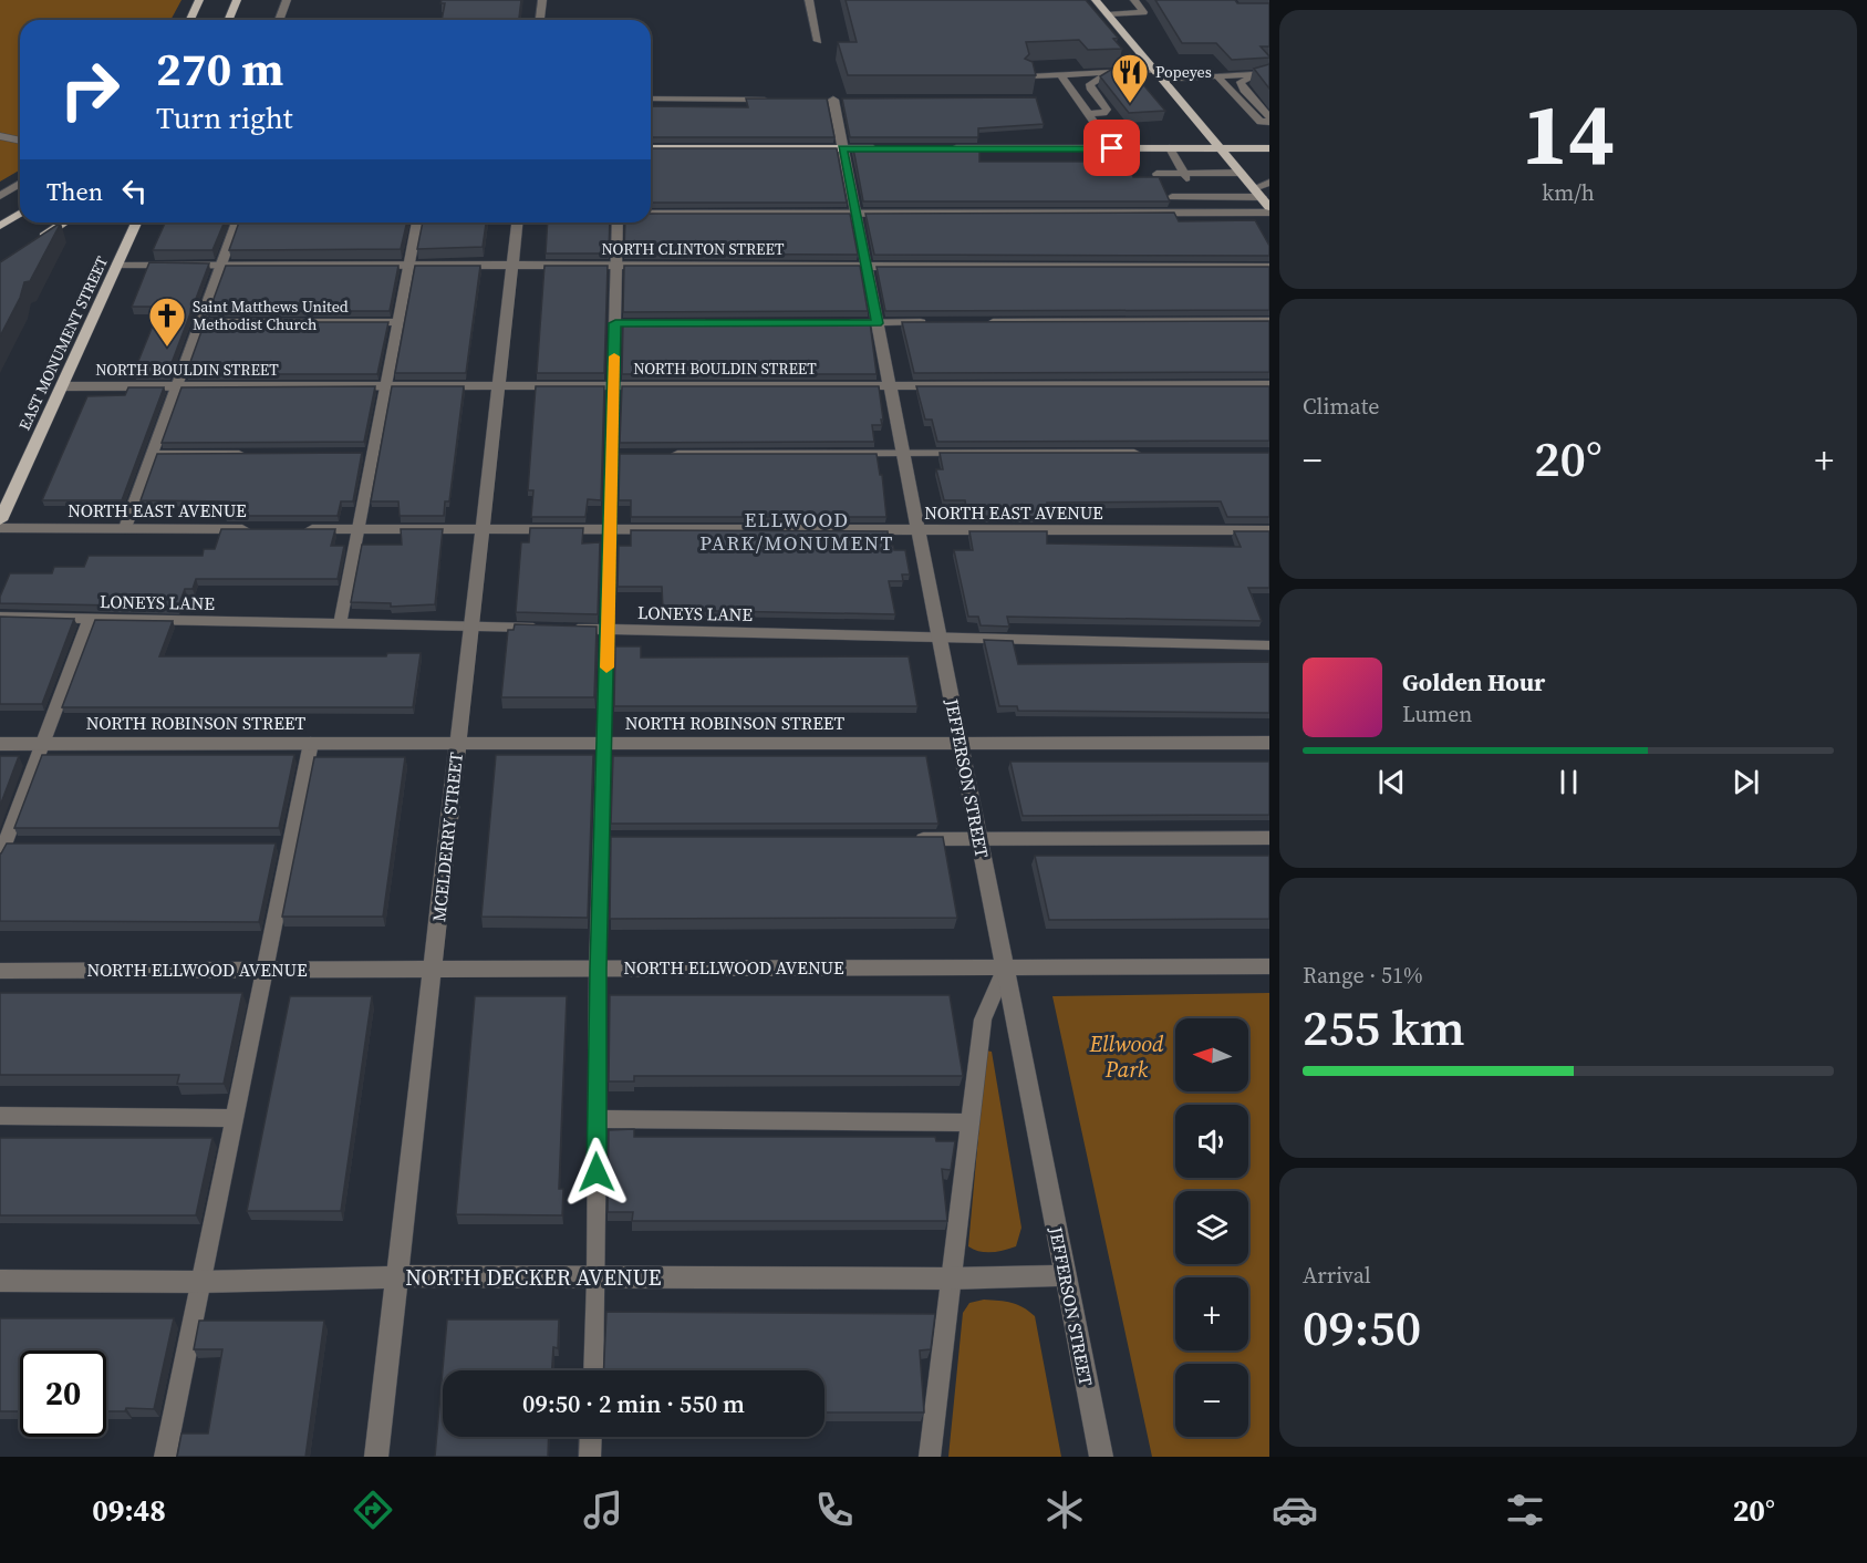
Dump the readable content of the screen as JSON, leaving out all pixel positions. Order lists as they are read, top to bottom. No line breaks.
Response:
{"streets":{"main road":["EAST MONUMENT STREET"],"street":["NORTH CLINTON STREET","NORTH BOULDIN STREET","NORTH EAST AVENUE","NORTH ROBINSON STREET","JEFFERSON STREET","MCELDERRY STREET","NORTH ELLWOOD AVENUE","NORTH DECKER AVENUE"],"lane":["LONEYS LANE"]},"crossings":[["NORTH CLINTON STREET","EAST MONUMENT STREET"],["NORTH CLINTON STREET","JEFFERSON STREET"],["NORTH CLINTON STREET","MCELDERRY STREET"],["EAST MONUMENT STREET","NORTH BOULDIN STREET"],["NORTH BOULDIN STREET","JEFFERSON STREET"],["NORTH BOULDIN STREET","MCELDERRY STREET"],["NORTH EAST AVENUE","JEFFERSON STREET"],["NORTH EAST AVENUE","MCELDERRY STREET"],["LONEYS LANE","JEFFERSON STREET"],["LONEYS LANE","MCELDERRY STREET"],["NORTH ROBINSON STREET","JEFFERSON STREET"],["NORTH ROBINSON STREET","MCELDERRY STREET"],["JEFFERSON STREET","NORTH ELLWOOD AVENUE"],["JEFFERSON STREET","NORTH DECKER AVENUE"],["MCELDERRY STREET","NORTH ELLWOOD AVENUE"],["MCELDERRY STREET","NORTH DECKER AVENUE"]],"districts":["ELLWOOD PARK/MONUMENT"],"parks":["Ellwood Park"],"places":{"restaurant":["Popeyes"],"church":["Saint Matthews United Methodist Church"]},"north":"left","page":{"tile":[["14","km/h"],"Climate",["Range · 51%","255 km"],["Arrival","09:50"]],"turn":["270 m","Turn right"],"then":"Then","heat":["−","20°","+"],"song":["Golden Hour","Lumen"],"map_buttons":["+","−"],"limit":"20","trip":"09:50 · 2 min · 550 m","tabs":["09:48","20°"]}}
